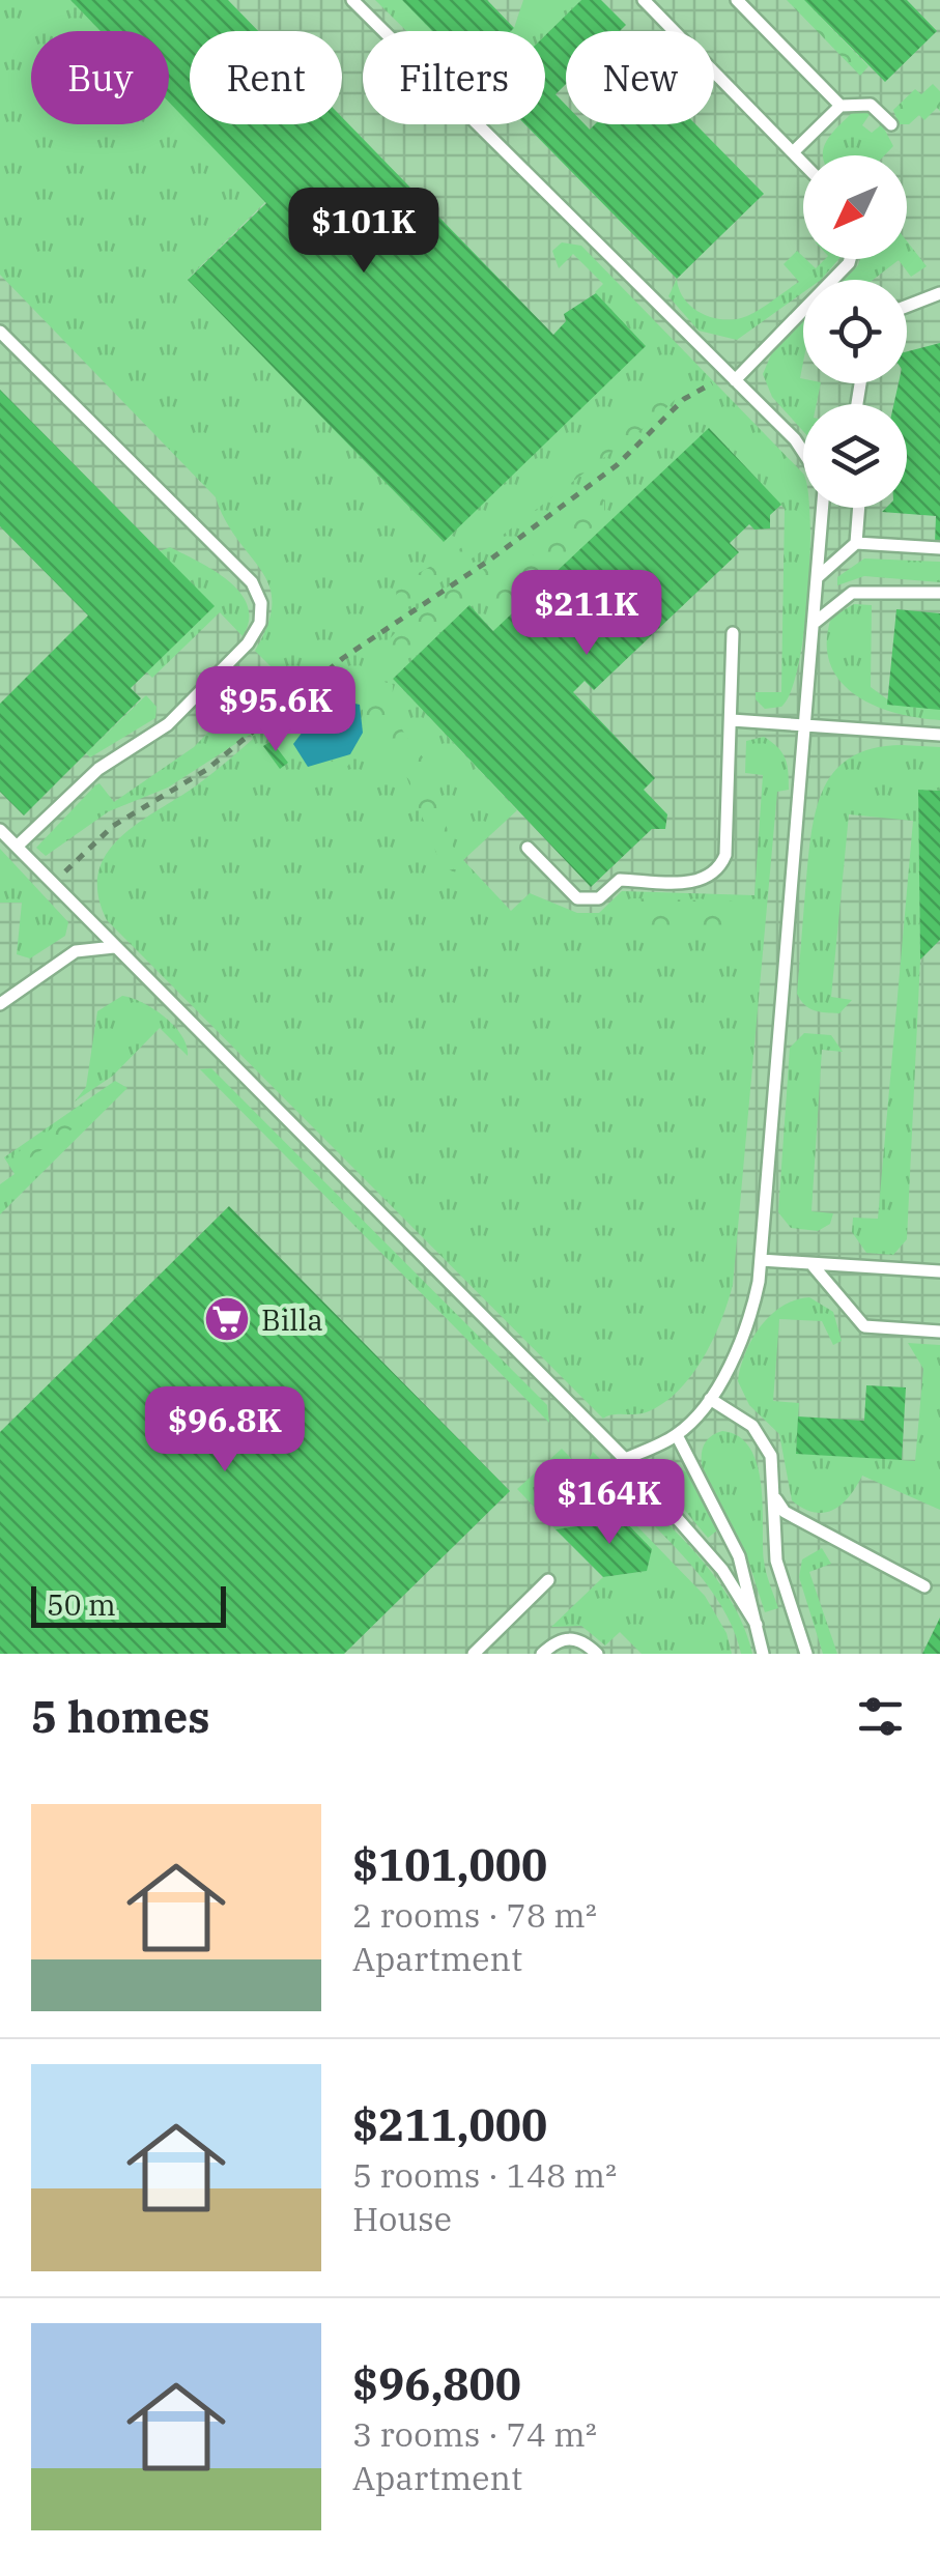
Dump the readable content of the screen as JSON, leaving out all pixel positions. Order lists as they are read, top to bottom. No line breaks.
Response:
{"places":{"supermarket":["Billa"]},"scale_bar":"50 m","north":"bottom left","page":{"chip":["Buy","Rent","Filters","New"],"price":["$101K","$211K","$95.6K","$96.8K","$164K"],"scale":"50 m","heading":"5 homes","list":[{"name":"$101,000","note":"2 rooms · 78 m² · Apartment"},{"name":"$211,000","note":"5 rooms · 148 m² · House"},{"name":"$96,800","note":"3 rooms · 74 m² · Apartment"}]}}
